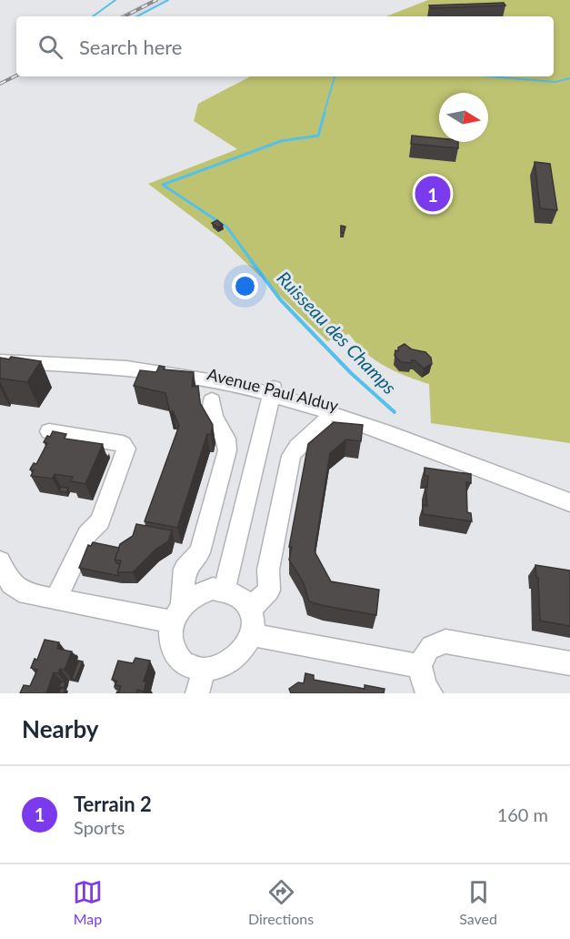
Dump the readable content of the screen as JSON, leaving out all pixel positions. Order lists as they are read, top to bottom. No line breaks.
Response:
{"streets":{"street":["Avenue Paul Alduy"]},"water":["Ruisseau des Champs"],"north":"right","page":{"search":"Search here","pins":"1","heading":"Nearby","list":[{"mark":"1","name":"Terrain 2","note":"Sports","value":"160 m"}],"nav":["Map","Directions","Saved"]}}
